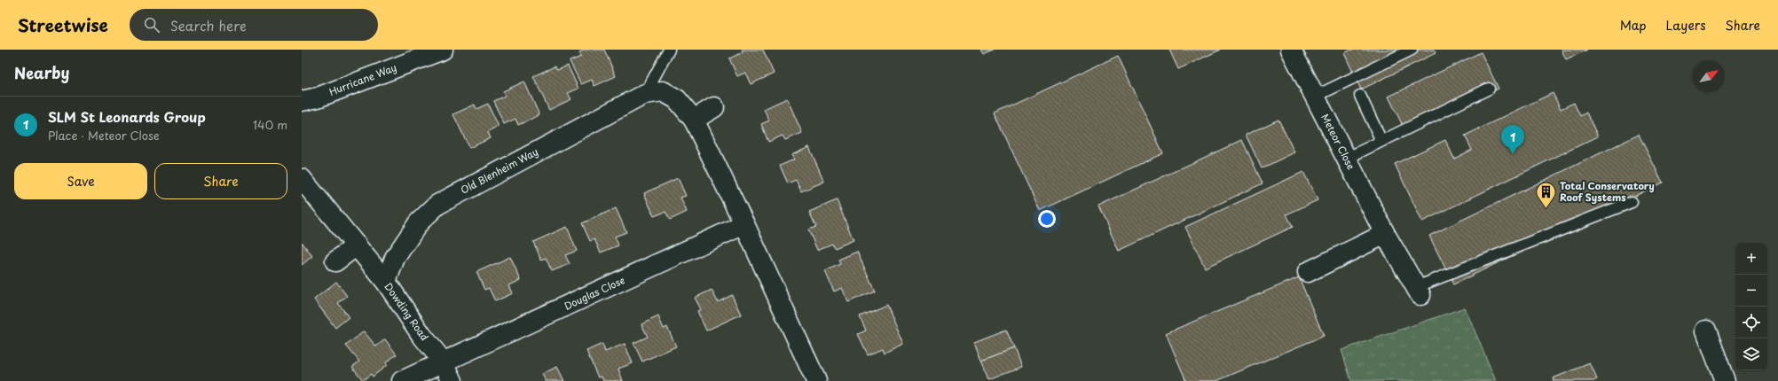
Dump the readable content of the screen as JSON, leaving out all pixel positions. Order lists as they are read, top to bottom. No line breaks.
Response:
{"streets":{"street":["Hurricane Way","Meteor Close","Old Blenheim Way","Douglas Close","Dowding Road"]},"crossings":[["Old Blenheim Way","Dowding Road"],["Douglas Close","Dowding Road"]],"places":{"building":["Total Conservatory Roof Systems"]},"north":"top right","page":{"header":"Streetwise","search":"Search here","nav":["Map","Layers","Share"],"heading":"Nearby","list":[{"mark":"1","name":"SLM St Leonards Group","note":"Place · Meteor Close","value":"140 m"}],"pins":"1","buttons":["Save","Share"],"map_buttons":["+","−"]}}
